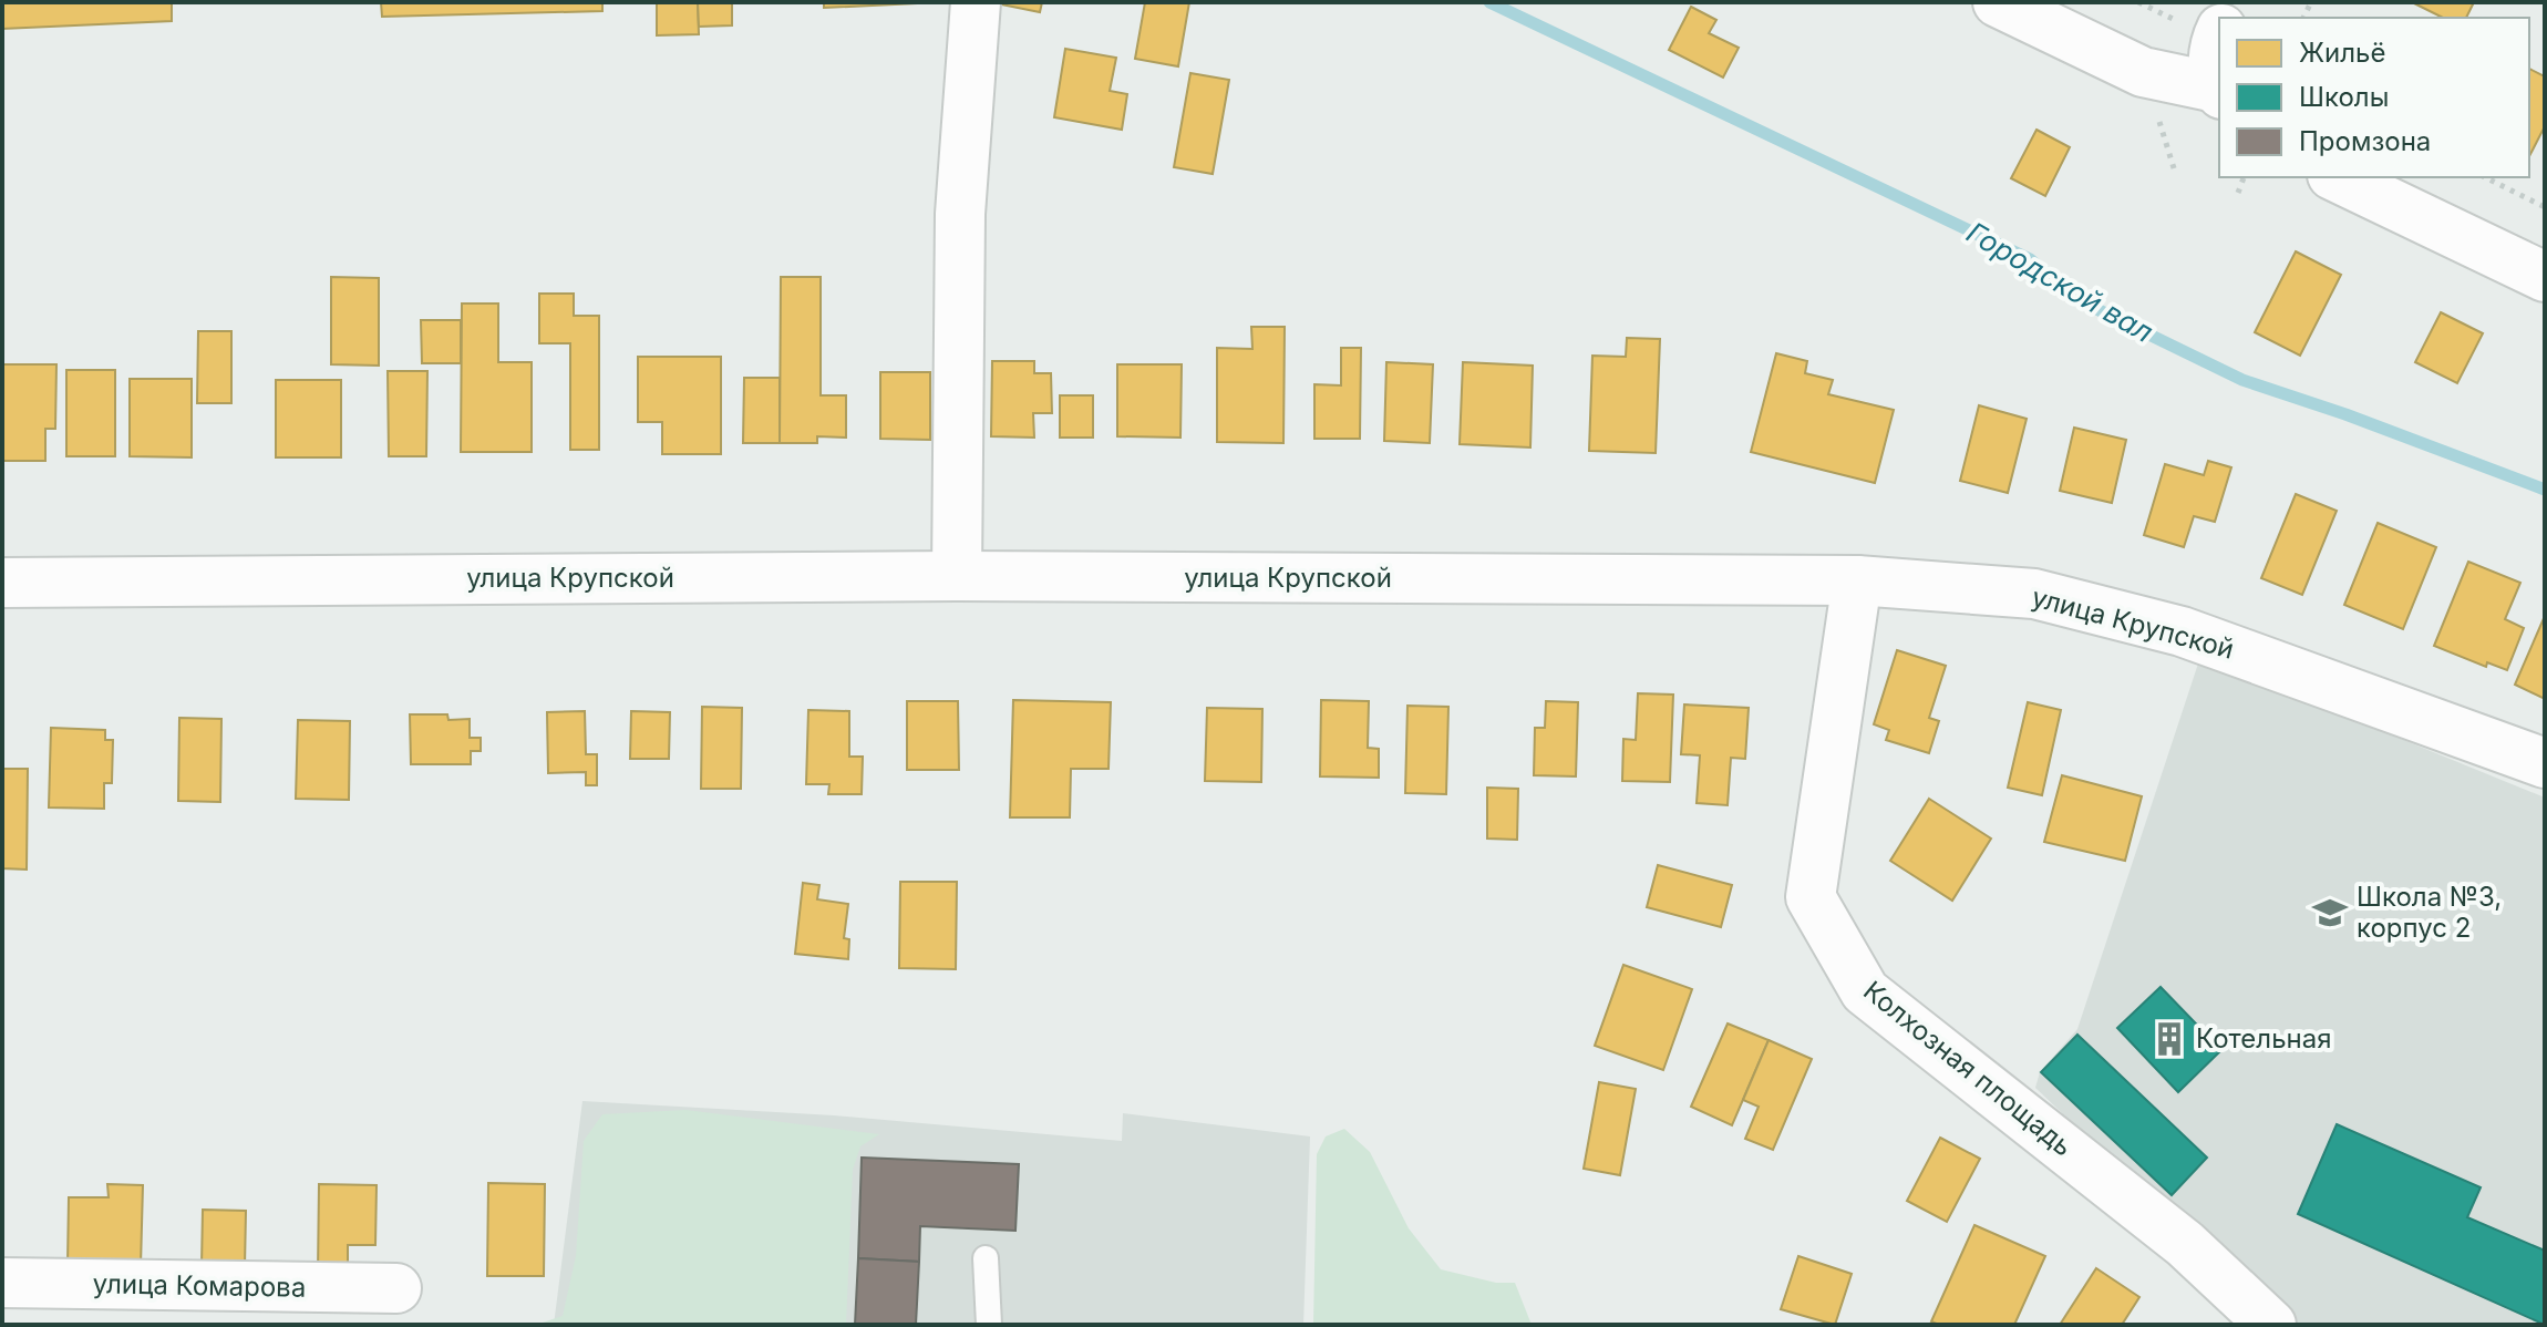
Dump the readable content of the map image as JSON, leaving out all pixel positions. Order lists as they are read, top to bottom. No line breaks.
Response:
{"streets":{"street":["улица Крупской","Колхозная площадь","улица Комарова"]},"crossings":[["улица Крупской","Колхозная площадь"]],"water":["Городской вал"],"places":{"school or university":["Школа №3, корпус 2"],"building":["Котельная"]},"legend":["Жильё","Школы","Промзона"]}
